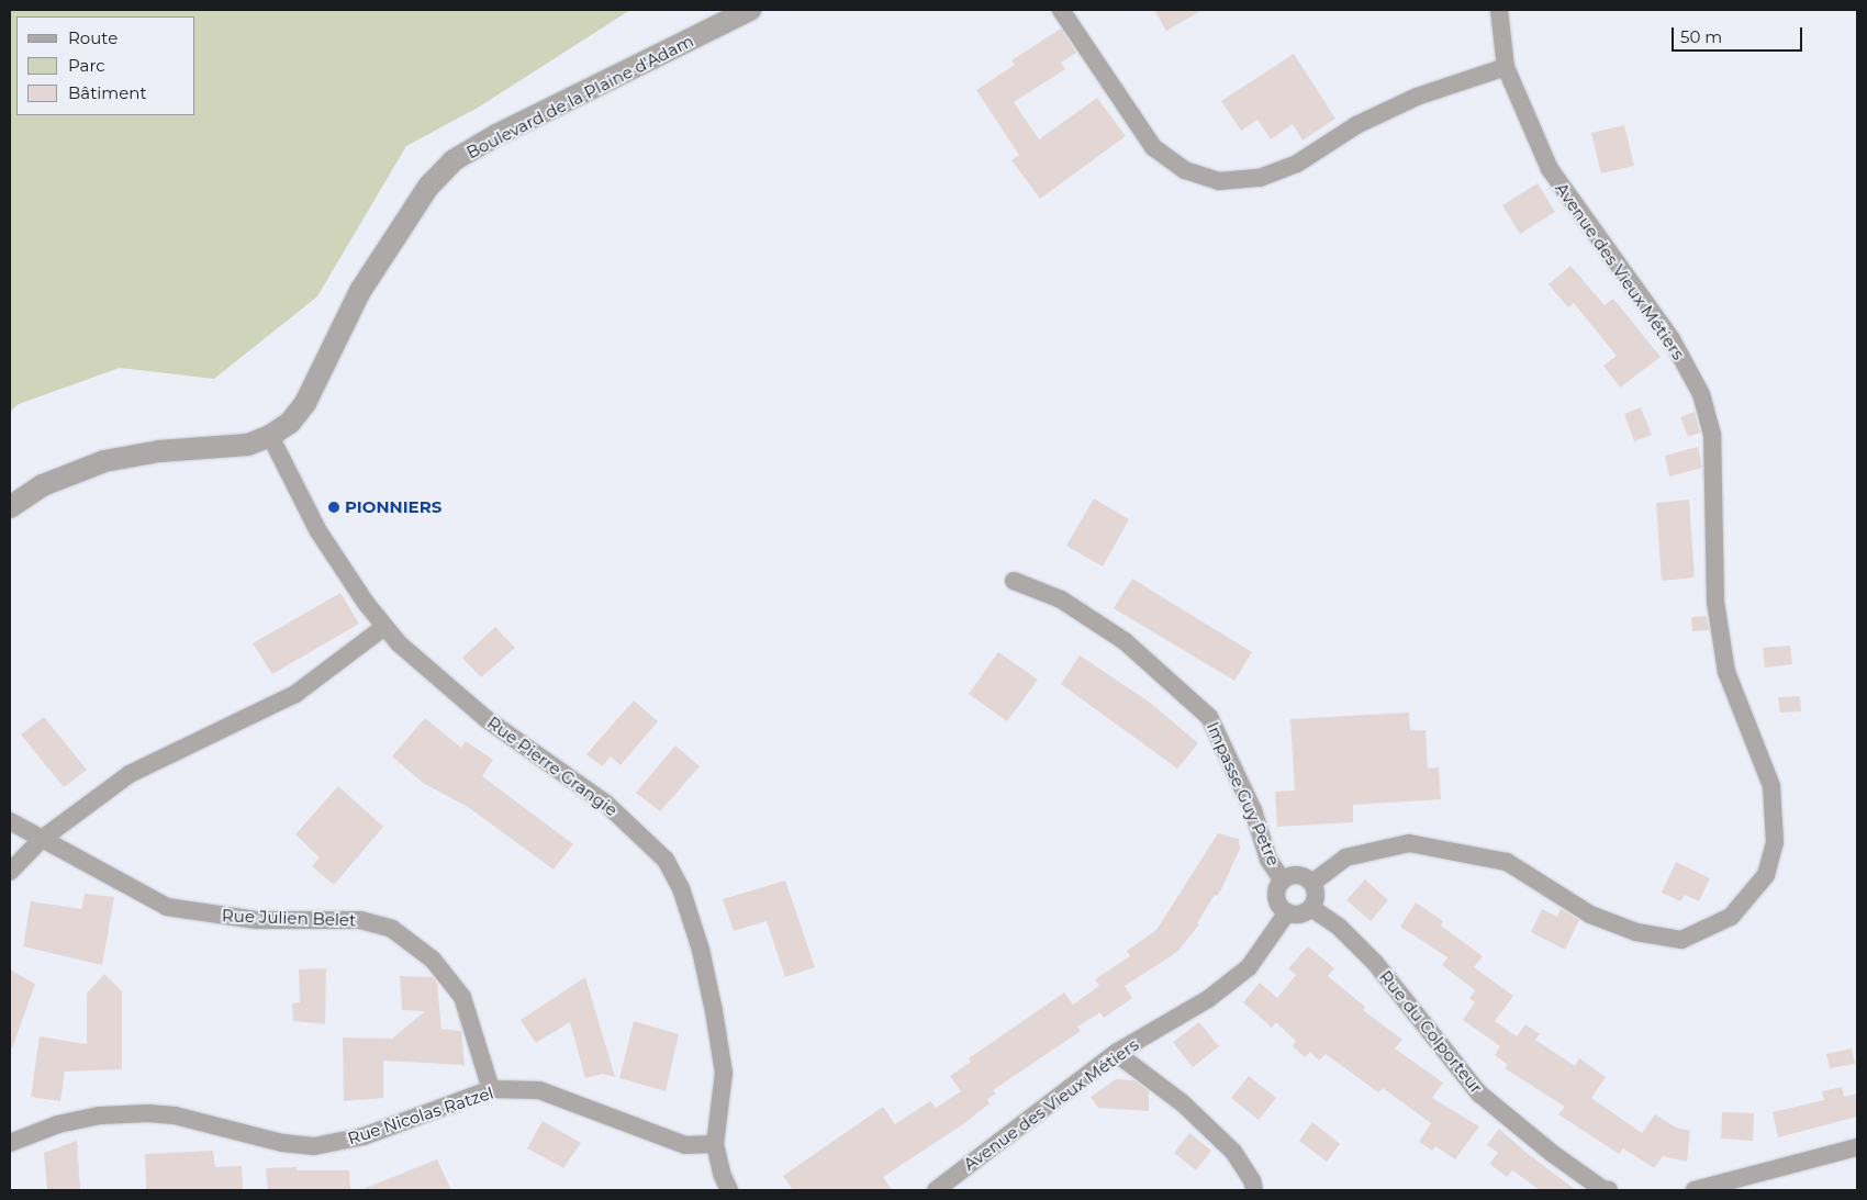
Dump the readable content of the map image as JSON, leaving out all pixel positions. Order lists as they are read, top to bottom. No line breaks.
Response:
{"streets":{"street":["Boulevard de la Plaine d'Adam","Avenue des Vieux Métiers","Rue Pierre Grangie","Impasse Guy Petre","Rue Julien Belet","Rue du Colporteur","Rue Nicolas Ratzel"]},"crossings":[["Boulevard de la Plaine d'Adam","Rue Pierre Grangie"],["Avenue des Vieux Métiers","Impasse Guy Petre"],["Avenue des Vieux Métiers","Rue du Colporteur"],["Rue Pierre Grangie","Rue Nicolas Ratzel"],["Impasse Guy Petre","Rue du Colporteur"],["Rue Julien Belet","Rue Nicolas Ratzel"]],"places":["PIONNIERS"],"legend":["Route","Parc","Bâtiment"],"scale_bar":"50 m"}
